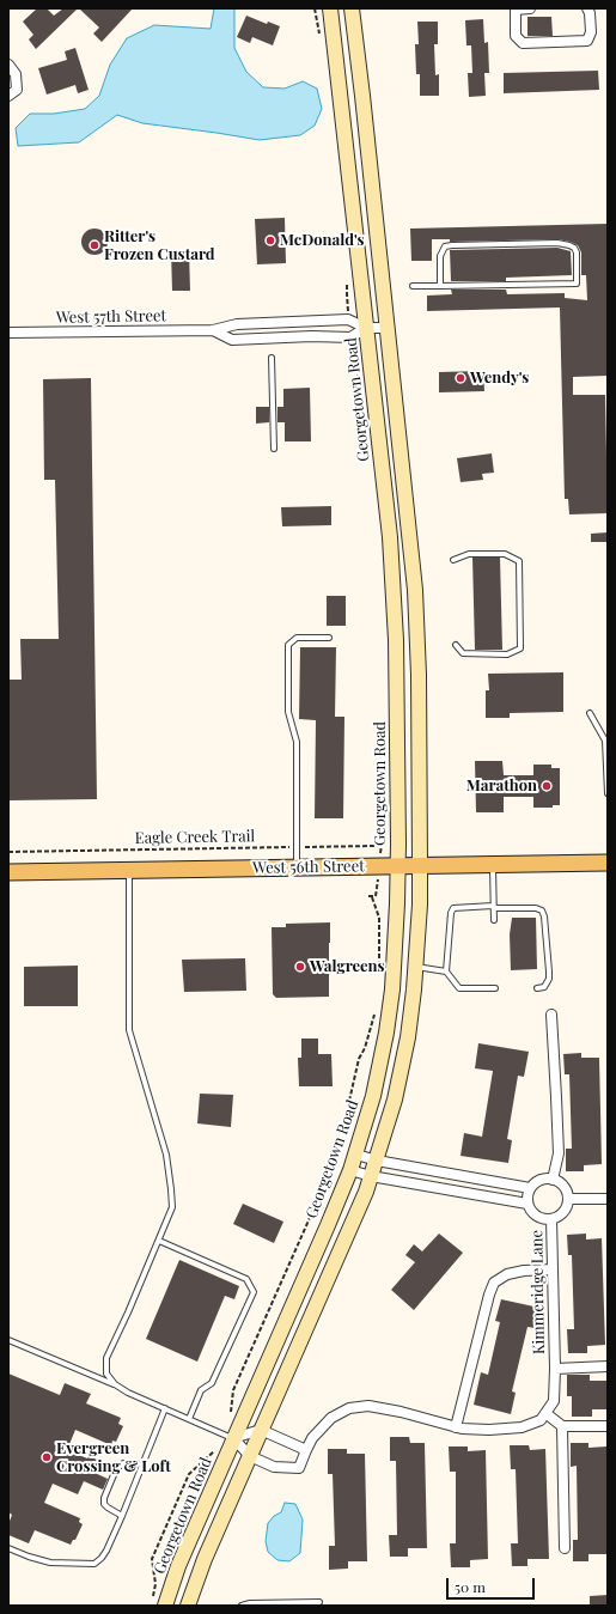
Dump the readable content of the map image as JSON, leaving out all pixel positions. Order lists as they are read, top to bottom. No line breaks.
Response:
{"streets":{"main road":["Georgetown Road","West 56th Street"],"street":["West 57th Street","Kimmeridge Lane"],"path":["Eagle Creek Trail"]},"crossings":[["West 57th Street","Georgetown Road"],["Georgetown Road","West 56th Street"]],"places":["McDonald's","Ritter's Frozen Custard","Wendy's","Marathon","Walgreens","Evergreen Crossing & Loft"],"scale_bar":"50 m"}
